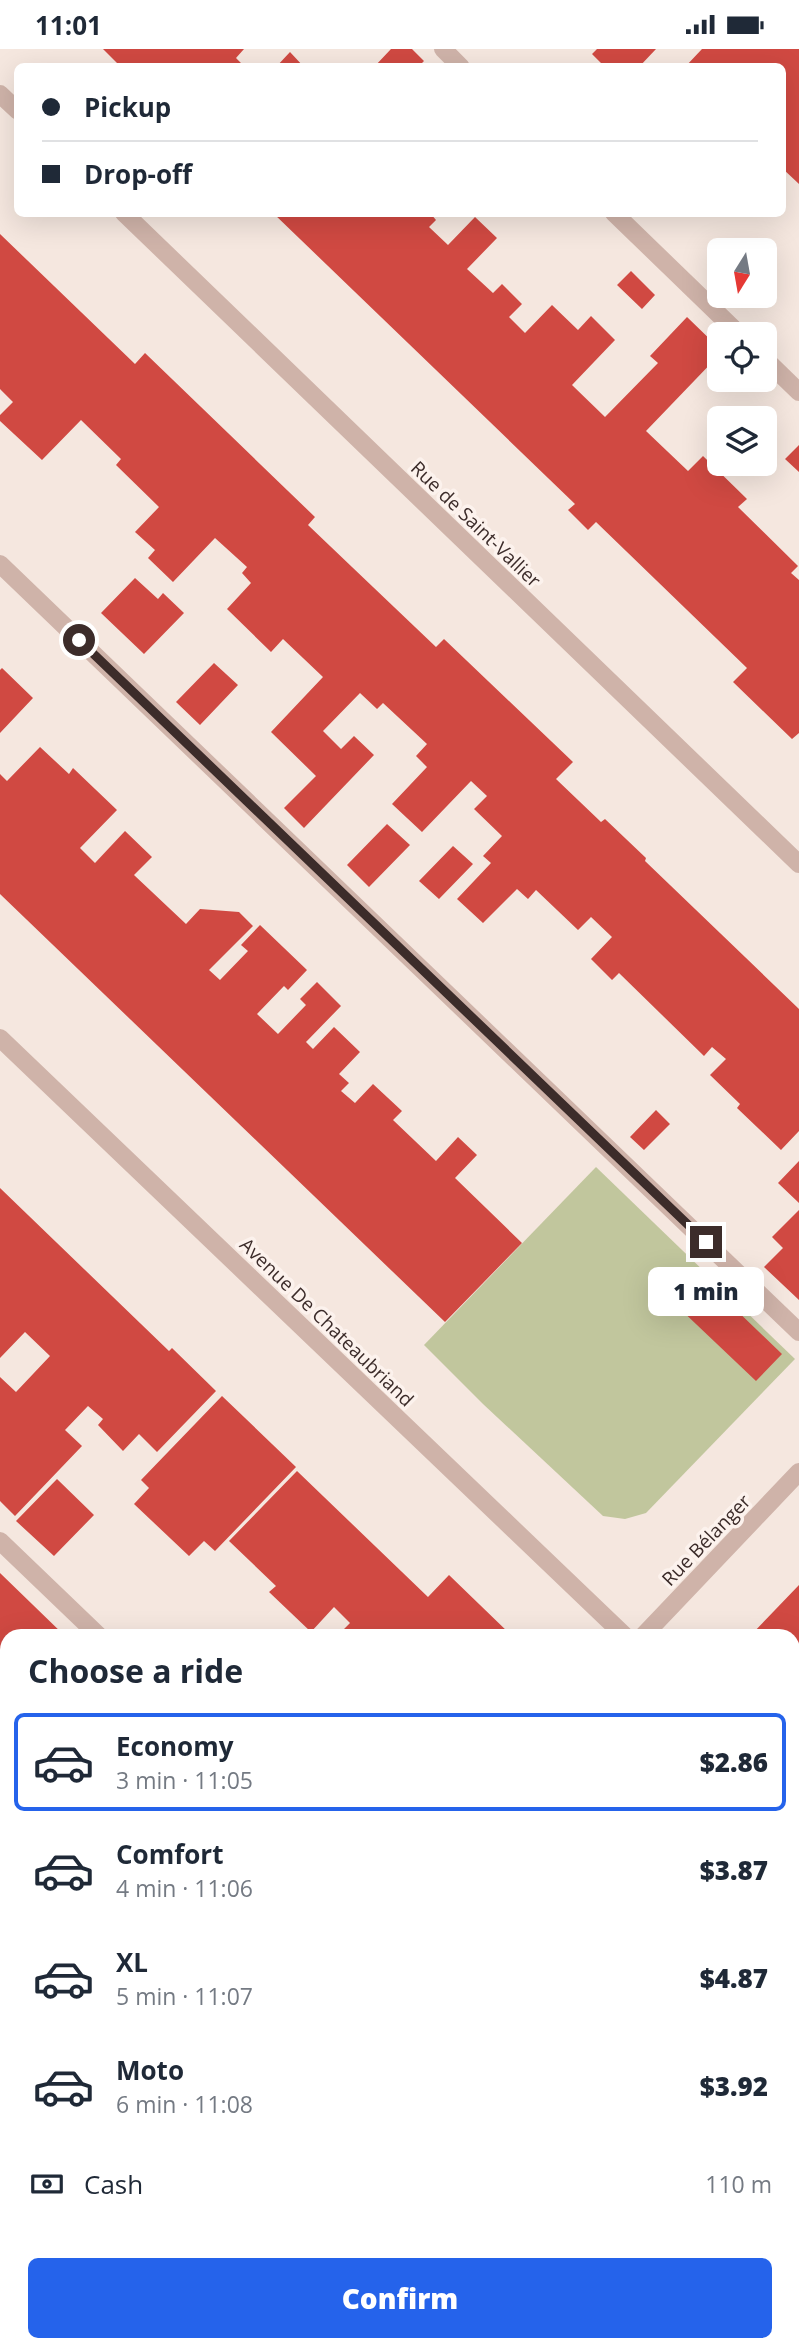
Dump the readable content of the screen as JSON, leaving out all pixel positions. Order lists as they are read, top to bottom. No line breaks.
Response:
{"streets":{"street":["Rue de Saint-Vallier","Avenue De Chateaubriand","Rue Bélanger"]},"north":"bottom","page":{"status":"11:01","banner":["Pickup","Drop-off"],"bubble":"1 min","heading":"Choose a ride","list":[{"name":"Economy","note":"3 min · 11:05","value":"$2.86"},{"name":"Comfort","note":"4 min · 11:06","value":"$3.87"},{"name":"XL","note":"5 min · 11:07","value":"$4.87"},{"name":"Moto","note":"6 min · 11:08","value":"$3.92"}],"pay":["Cash","110 m"],"buttons":"Confirm"}}
